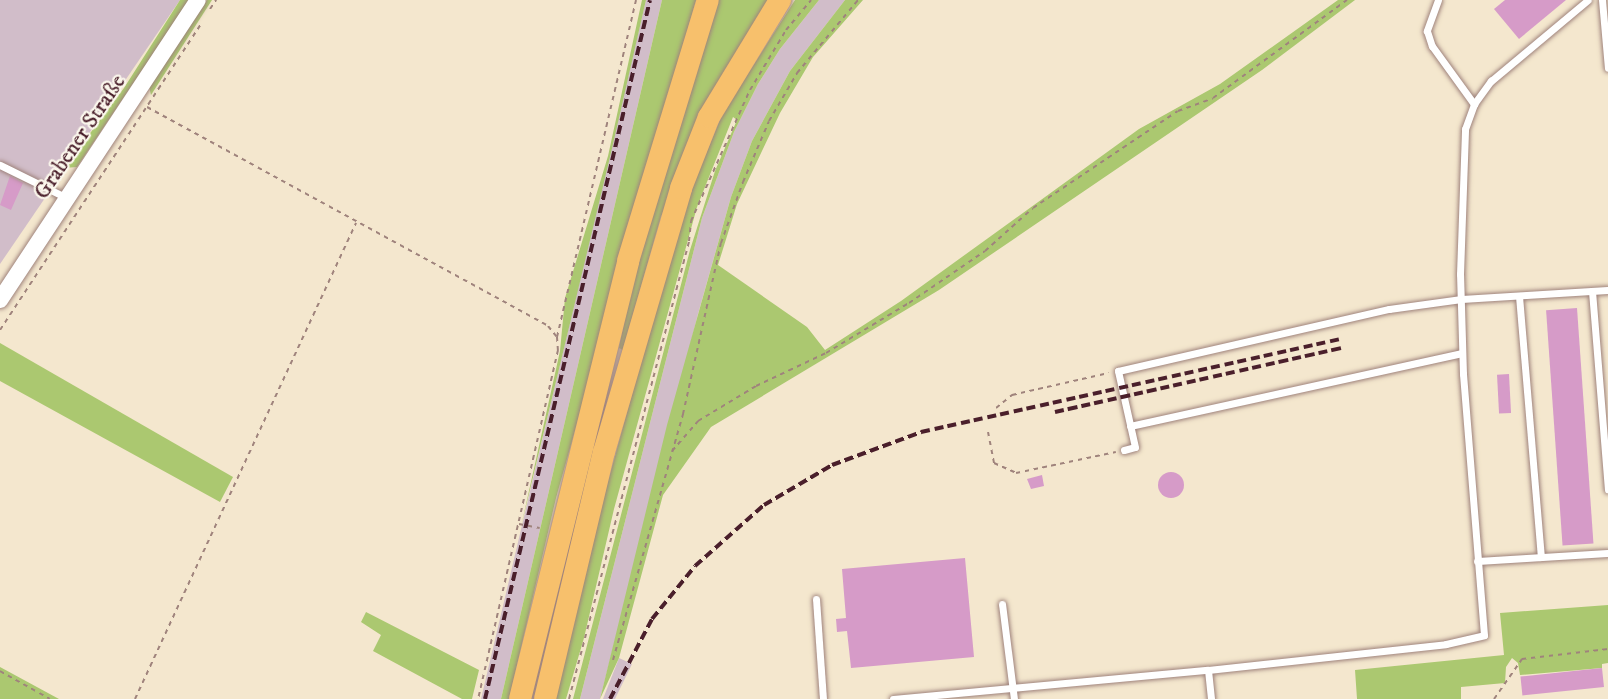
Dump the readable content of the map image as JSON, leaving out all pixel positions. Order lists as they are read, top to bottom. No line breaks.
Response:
{"streets":{"street":["Grabener Straße"]}}
